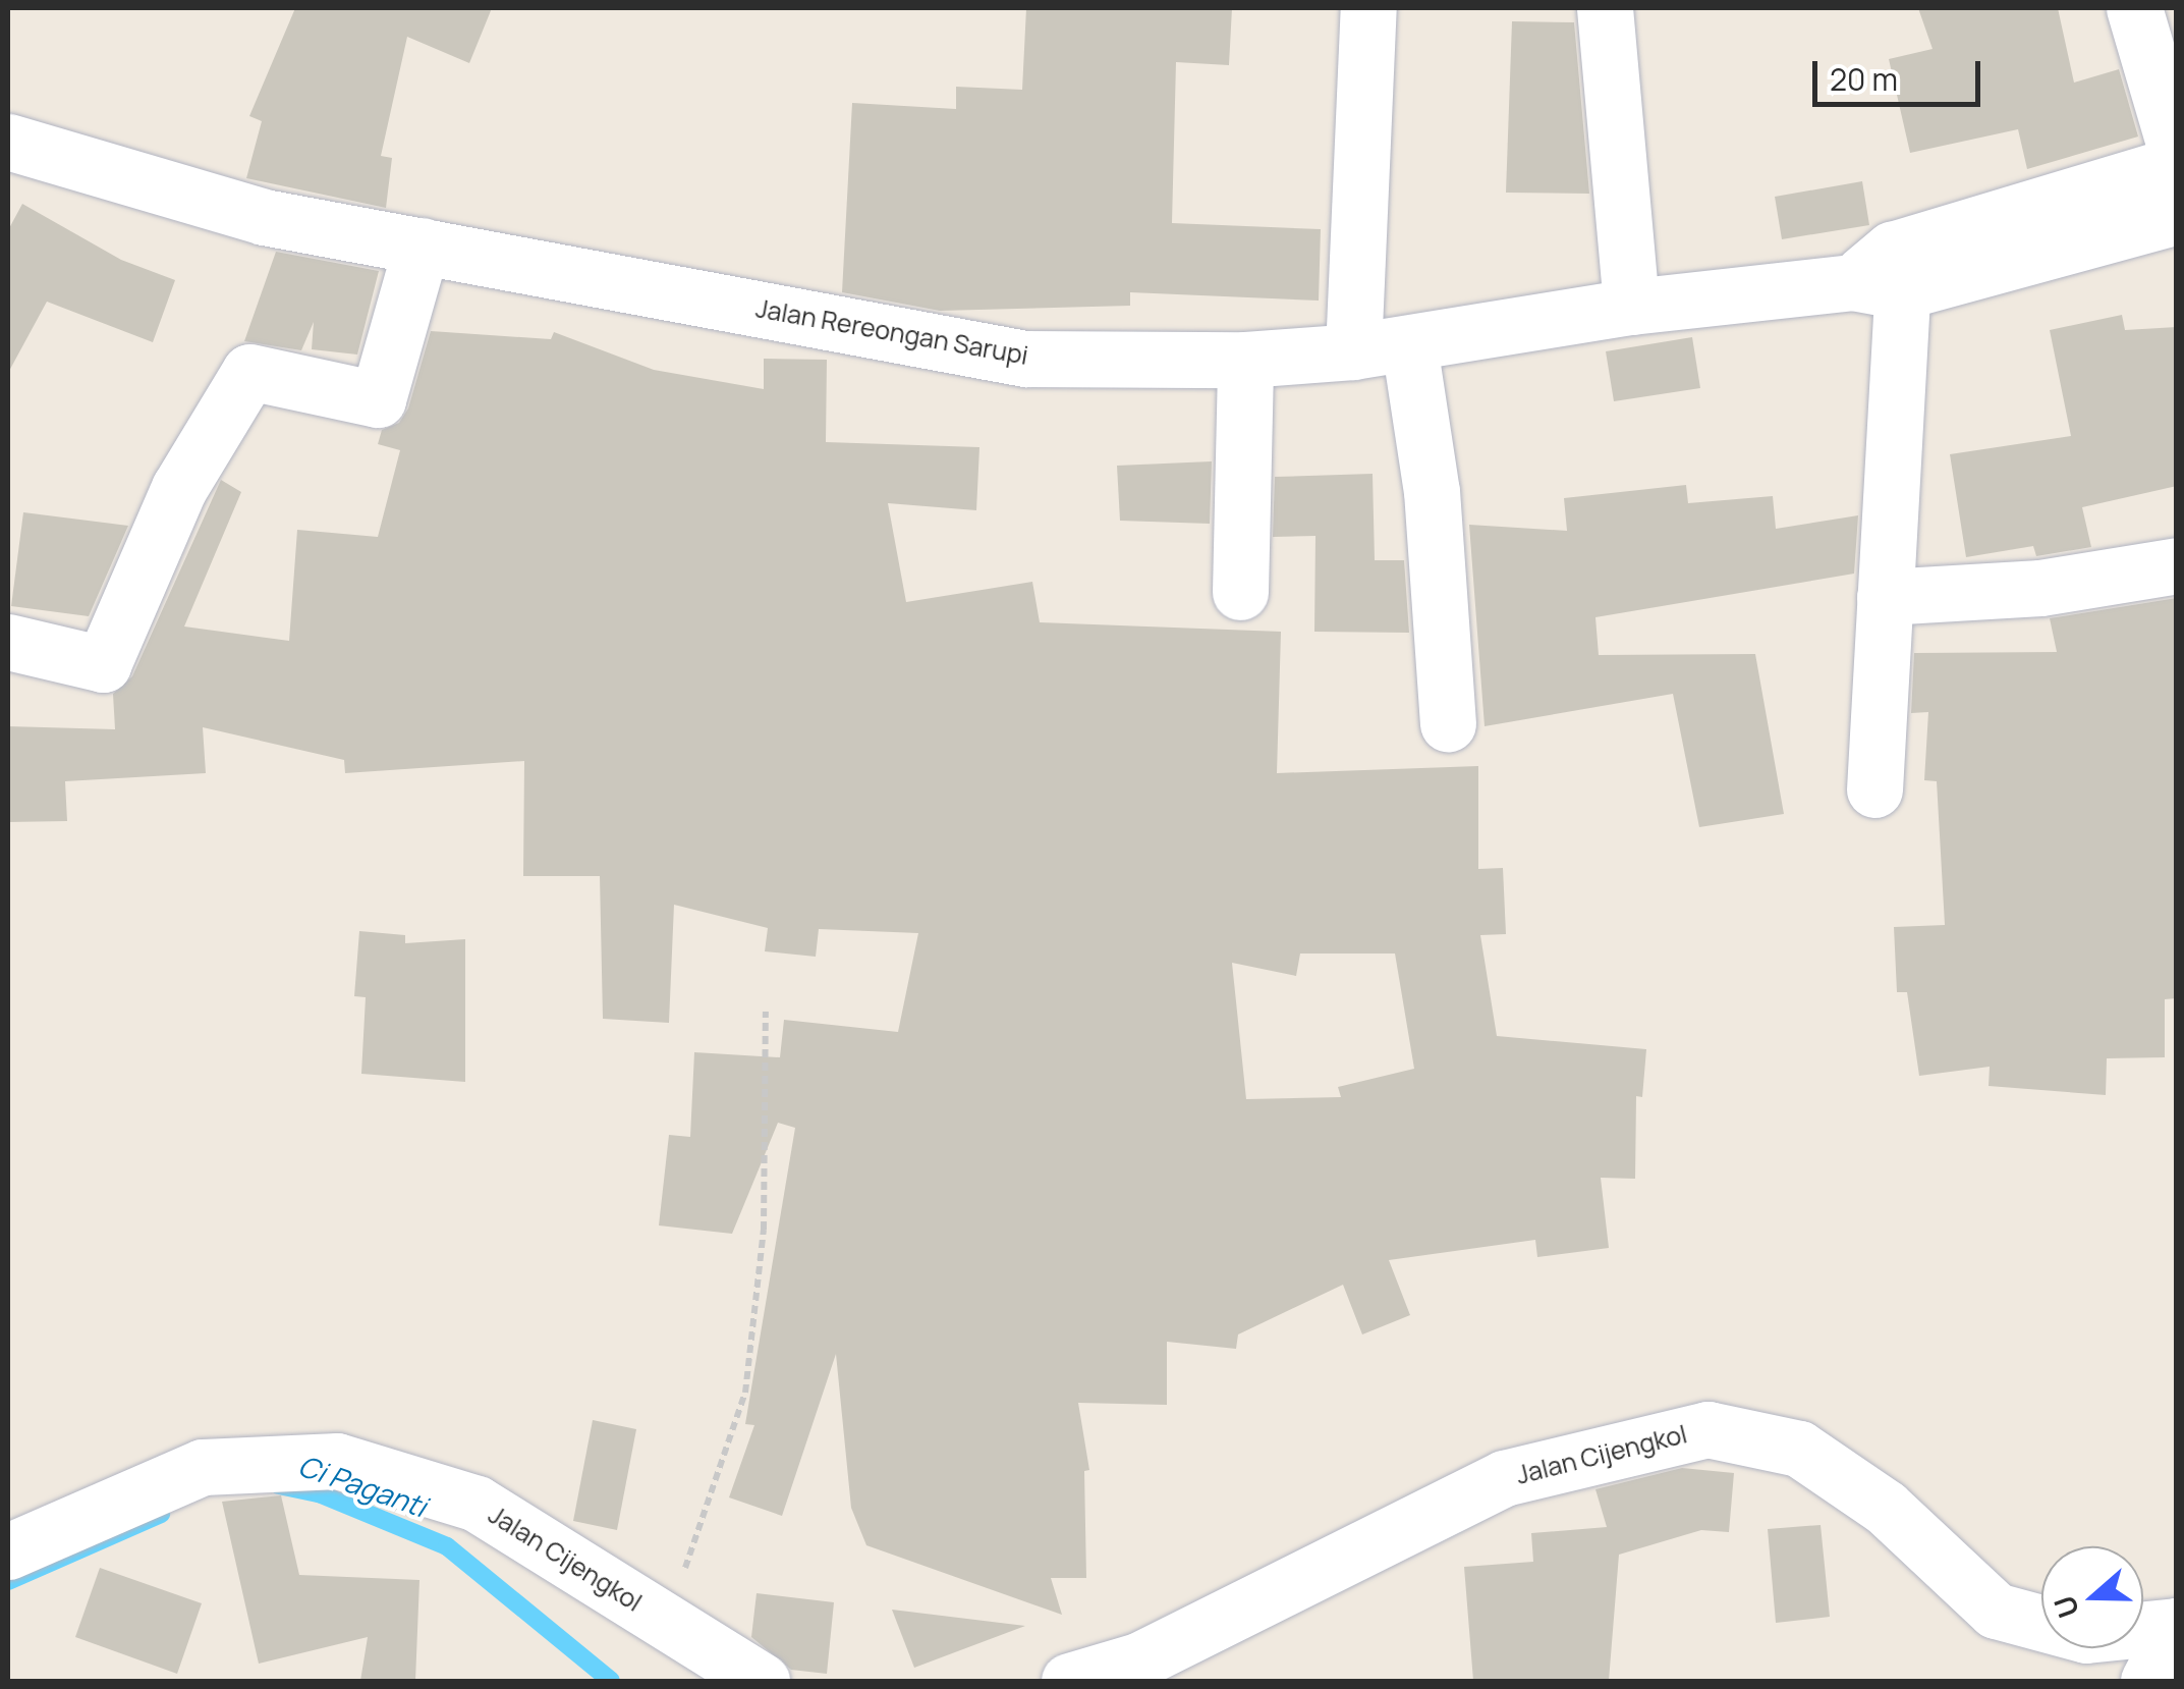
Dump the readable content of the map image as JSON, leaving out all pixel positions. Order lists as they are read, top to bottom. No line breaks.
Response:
{"streets":{"street":["Jalan Rereongan Sarupi","Jalan Cijengkol"]},"water":["Ci Paganti"],"scale_bar":"20 m","north":"left"}
